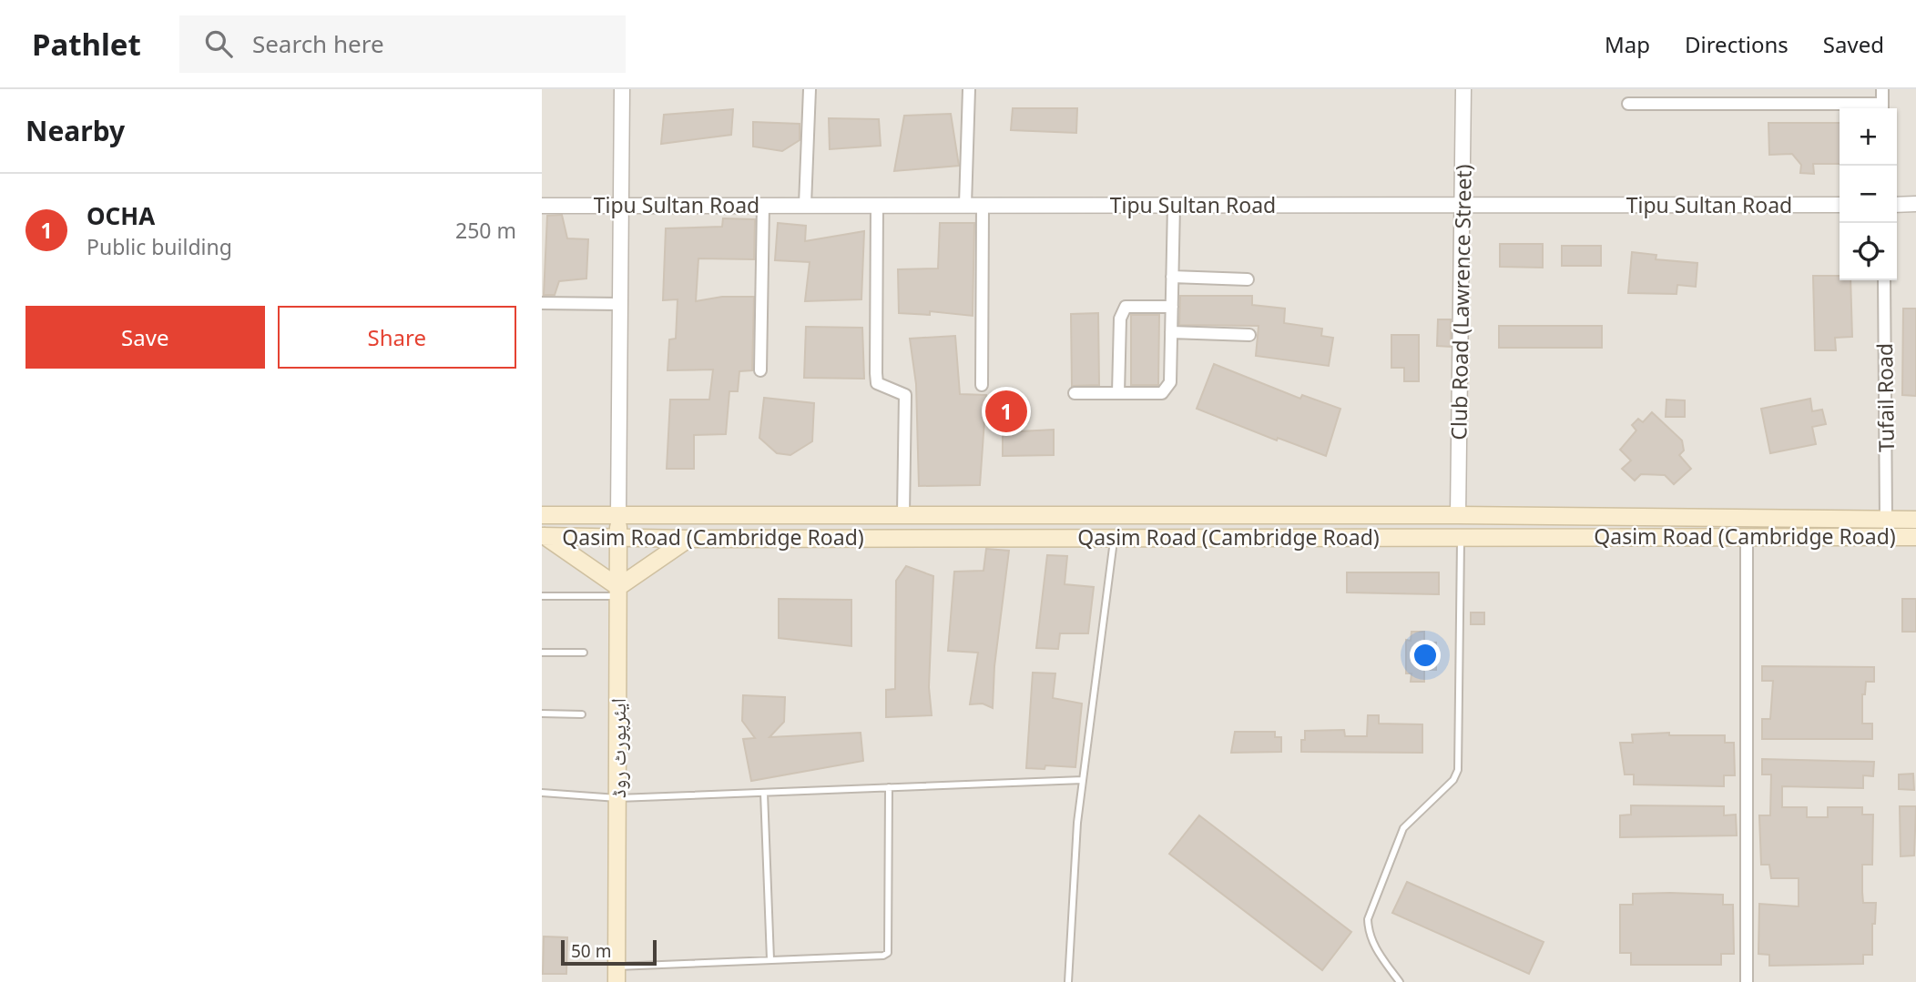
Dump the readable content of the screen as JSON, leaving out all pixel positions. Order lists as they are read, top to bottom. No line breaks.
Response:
{"streets":{"main road":["Qasim Road (Cambridge Road)","ایئرپورٹ روڈ"],"street":["Tipu Sultan Road","Club Road (Lawrence Street)","Tufail Road"]},"crossings":[["Tipu Sultan Road","Club Road (Lawrence Street)"],["Club Road (Lawrence Street)","Qasim Road (Cambridge Road)"],["Tufail Road","Qasim Road (Cambridge Road)"],["Qasim Road (Cambridge Road)","ایئرپورٹ روڈ"]],"scale_bar":"50 m","page":{"header":"Pathlet","search":"Search here","nav":["Map","Directions","Saved"],"heading":"Nearby","map_buttons":["+","−"],"list":[{"mark":"1","name":"OCHA","note":"Public building","value":"250 m"}],"buttons":["Save","Share"],"pins":"1","scale":"50 m"}}
